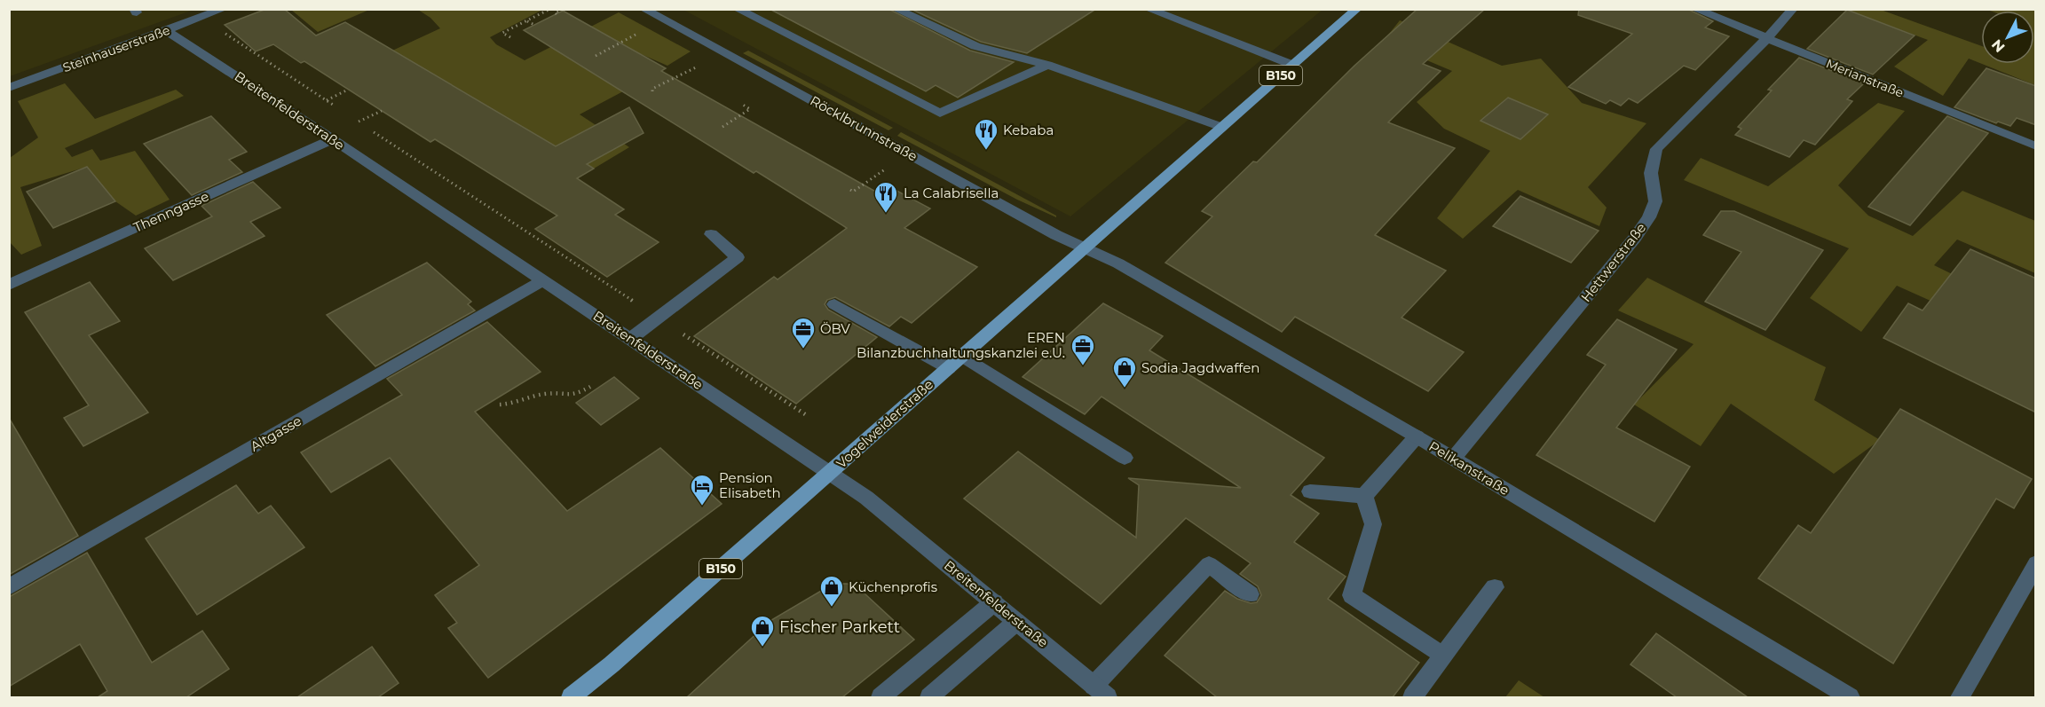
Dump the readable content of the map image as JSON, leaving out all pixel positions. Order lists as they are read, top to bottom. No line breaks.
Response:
{"streets":{"main road":["B150","Vogelweiderstraße"],"street":["Steinhauserstraße","Merianstraße","Breitenfelderstraße","Röcklbrunnstraße","Thenngasse","Hettwerstraße","Altgasse","Pelikanstraße"]},"crossings":[["Steinhauserstraße","Breitenfelderstraße"],["Merianstraße","Hettwerstraße"],["Breitenfelderstraße","Thenngasse"],["Breitenfelderstraße","Vogelweiderstraße"],["Breitenfelderstraße","Altgasse"],["Röcklbrunnstraße","Vogelweiderstraße"],["Röcklbrunnstraße","Pelikanstraße"],["Hettwerstraße","Pelikanstraße"],["Vogelweiderstraße","Pelikanstraße"]],"places":{"restaurant":["Kebaba","La Calabrisella"],"office":["ÖBV","EREN Bilanzbuchhaltungskanzlei e.U."],"shop":["Sodia Jagdwaffen","Küchenprofis","Fischer Parkett"],"hotel":["Pension Elisabeth"]},"north":"bottom left"}
